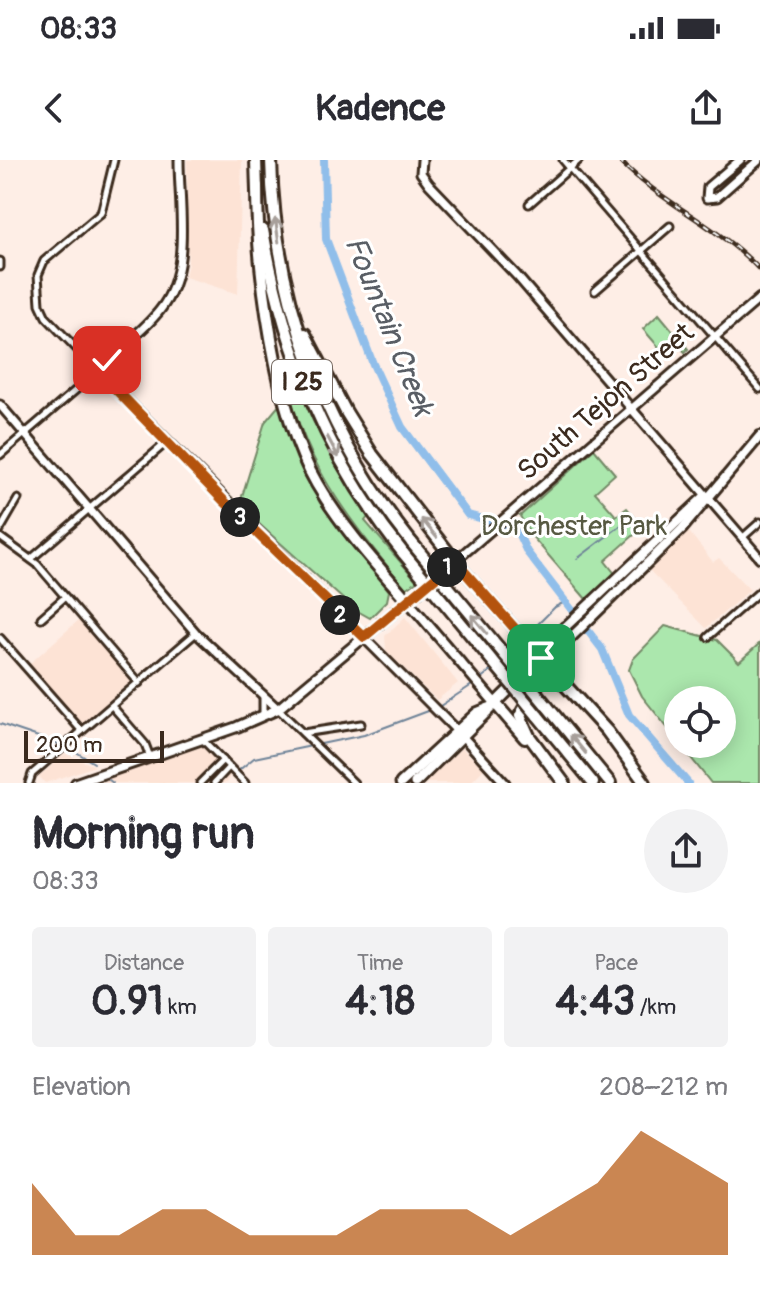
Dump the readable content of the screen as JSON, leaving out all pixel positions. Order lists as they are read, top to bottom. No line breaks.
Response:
{"streets":{"highway":["I 25"],"main road":["South Tejon Street"]},"water":["Fountain Creek"],"parks":["Dorchester Park"],"scale_bar":"200 m","page":{"status":"08:33","header":"Kadence","pins":["3","1","2"],"scale":"200 m","heading":["Morning run","08:33"],"stats":[["Distance","0.91 km"],["Time","4:18"],["Pace","4:43 /km"]],"chart":["Elevation","208–212 m"]}}
